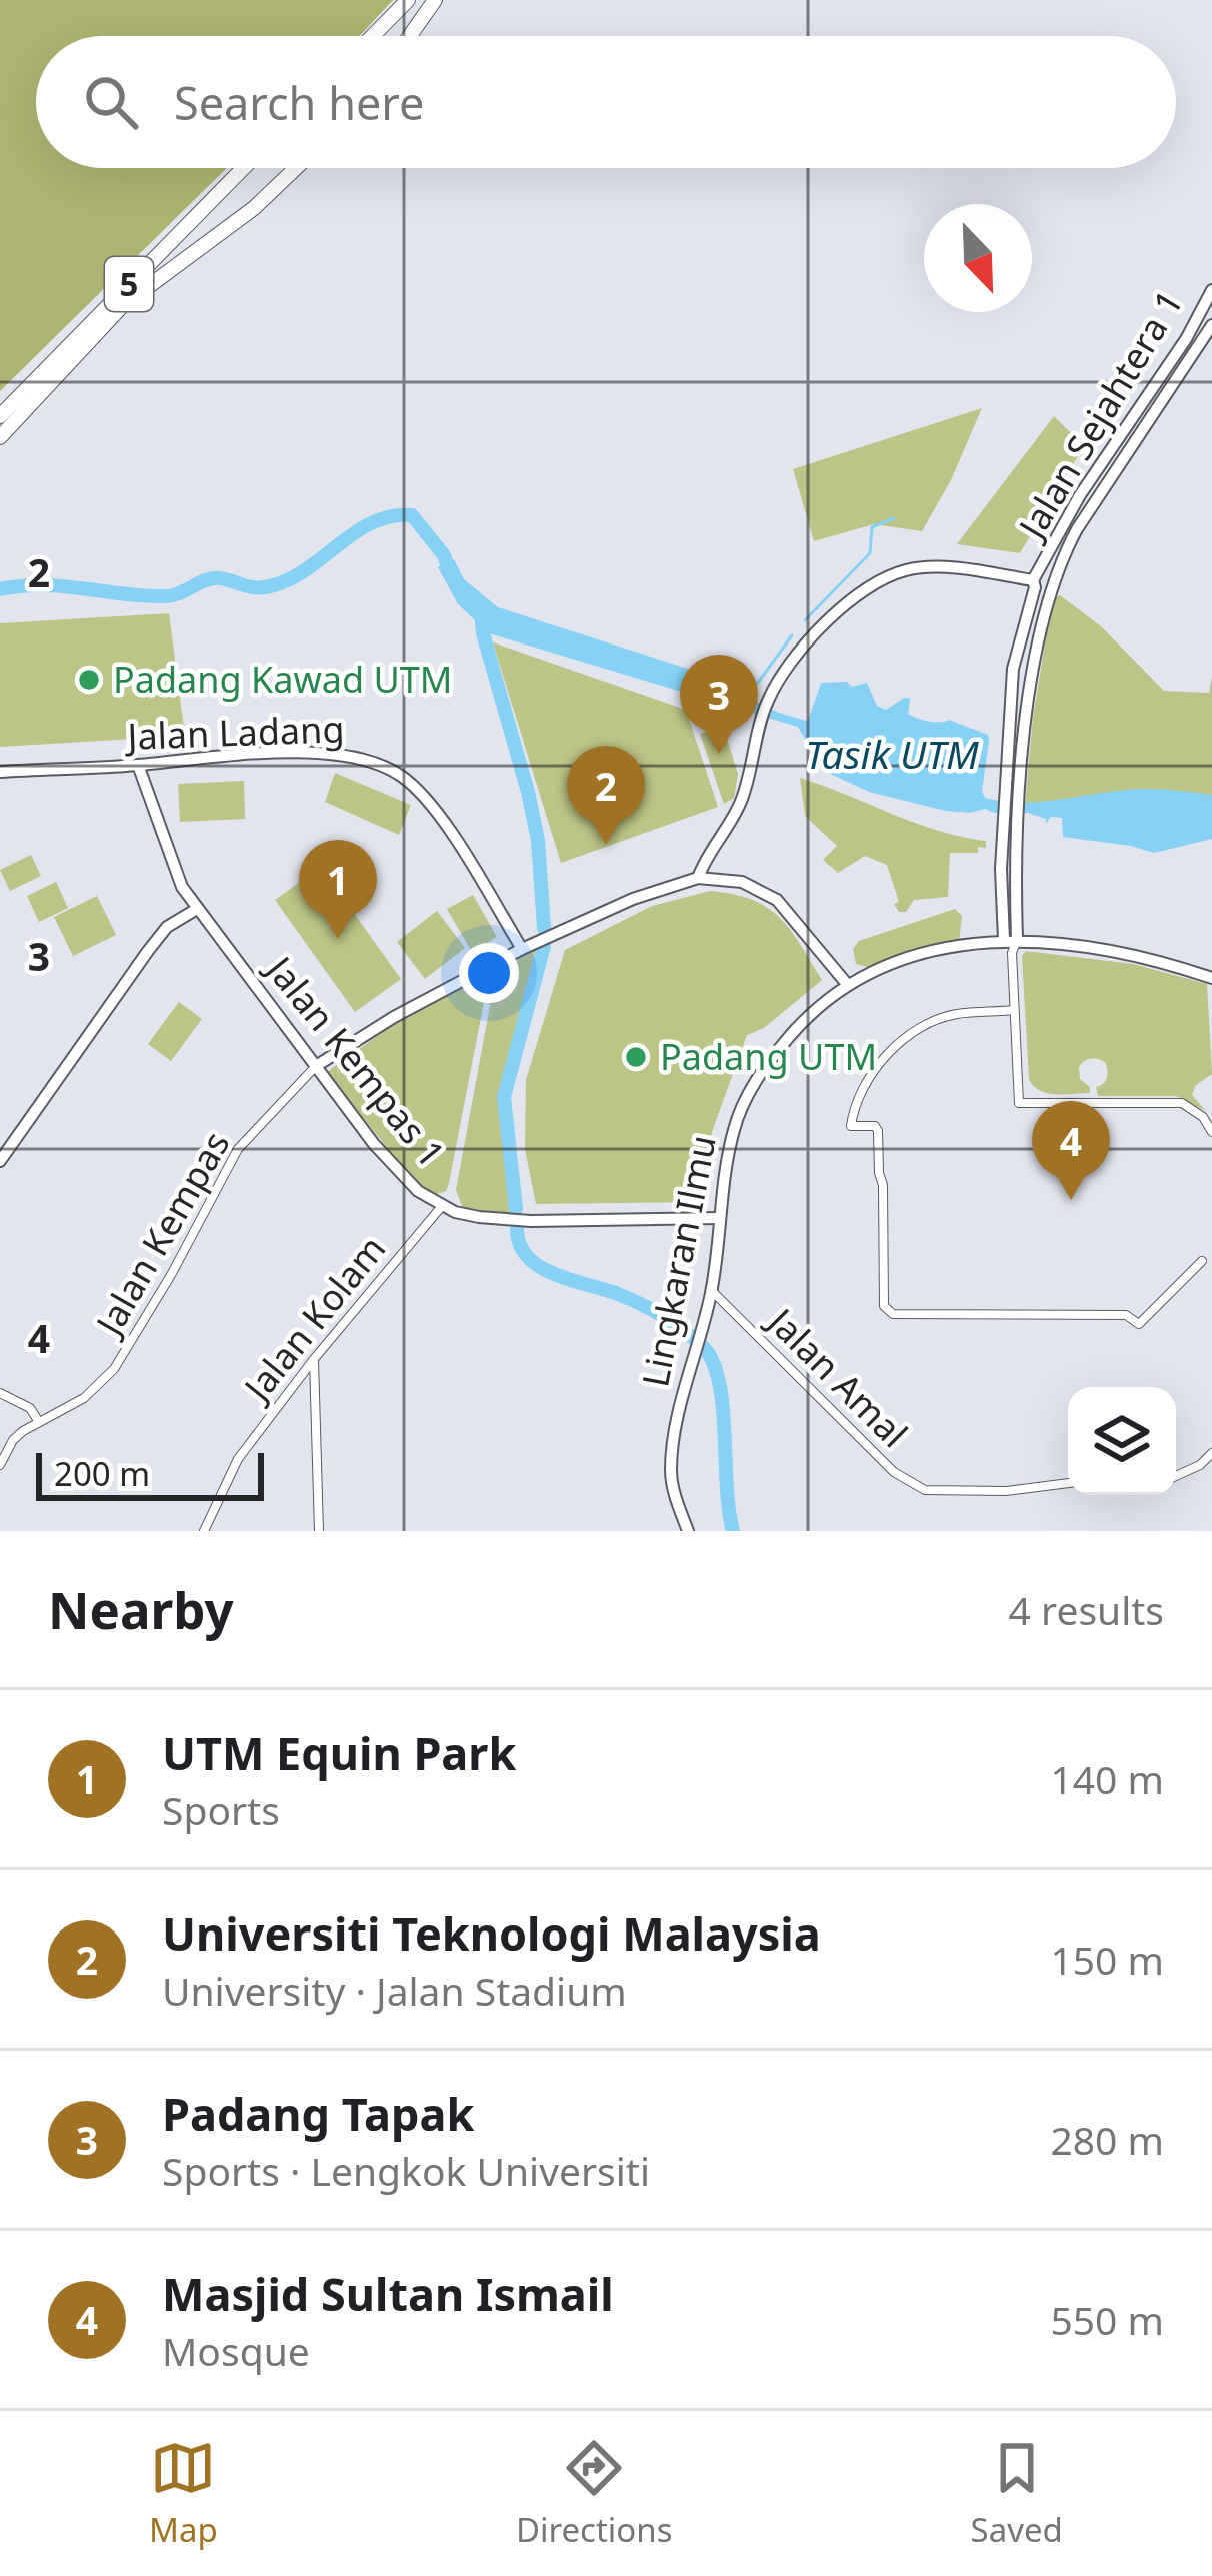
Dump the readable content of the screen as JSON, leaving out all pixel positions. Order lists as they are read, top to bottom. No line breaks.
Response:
{"streets":{"highway":["5"],"street":["Jalan Sejahtera 1","Jalan Ladang","Jalan Kempas 1","Jalan Kempas","Lingkaran Ilmu","Jalan Kolam","Jalan Amal"]},"crossings":[["Jalan Ladang","Jalan Kempas 1"],["Jalan Kempas 1","Jalan Kempas"],["Jalan Kempas 1","Lingkaran Ilmu"],["Jalan Kempas 1","Jalan Kolam"],["Lingkaran Ilmu","Jalan Amal"]],"water":["Tasik UTM"],"places":["Padang Kawad UTM","Padang UTM"],"scale_bar":"200 m","north":"bottom right","page":{"search":"Search here","pins":["3","2","1","4"],"scale":"200 m","heading":["Nearby","4 results"],"list":[{"mark":"1","name":"UTM Equin Park","note":"Sports","value":"140 m"},{"mark":"2","name":"Universiti Teknologi Malaysia","note":"University · Jalan Stadium","value":"150 m"},{"mark":"3","name":"Padang Tapak","note":"Sports · Lengkok Universiti","value":"280 m"},{"mark":"4","name":"Masjid Sultan Ismail","note":"Mosque","value":"550 m"}],"nav":["Map","Directions","Saved"]},"grid":{"rows":["2","3","4"]}}
